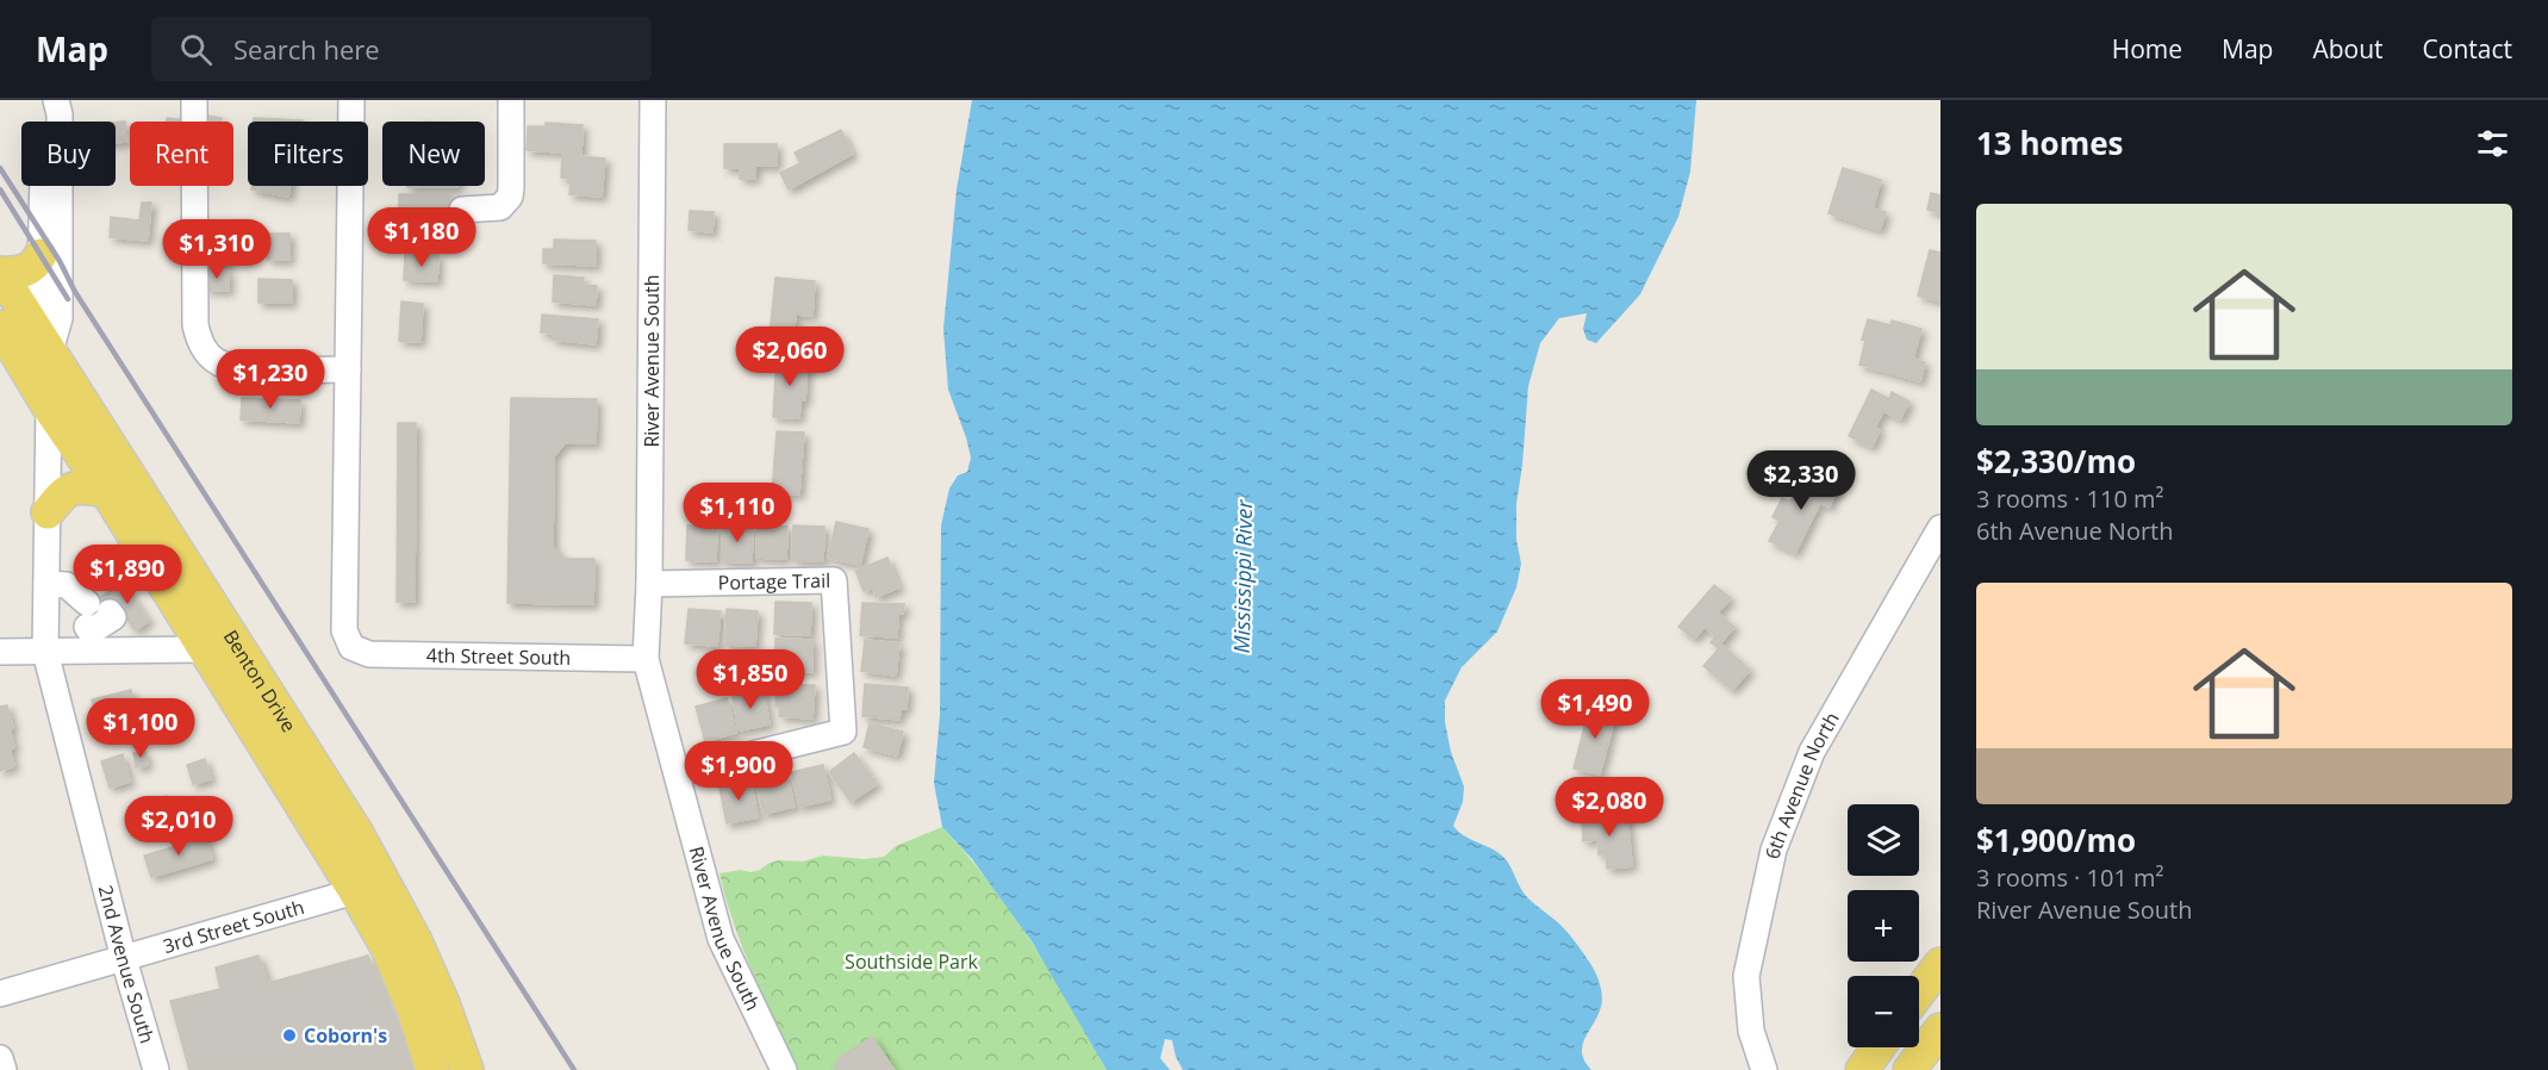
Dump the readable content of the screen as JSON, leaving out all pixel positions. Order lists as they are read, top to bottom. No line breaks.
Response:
{"streets":{"main road":["Benton Drive"],"street":["River Avenue South","Portage Trail","4th Street South","6th Avenue North","3rd Street South","2nd Avenue South"]},"crossings":[["River Avenue South","Portage Trail"],["River Avenue South","4th Street South"],["Benton Drive","3rd Street South"],["Benton Drive","2nd Avenue South"],["3rd Street South","2nd Avenue South"]],"water":["Mississippi River"],"parks":["Southside Park"],"places":["Coborn's"],"page":{"header":"Map","search":"Search here","nav":["Home","Map","About","Contact"],"heading":"13 homes","chip":["Buy","Rent","Filters","New"],"list":[{"name":"$2,330/mo","note":"3 rooms · 110 m² · 6th Avenue North"},{"name":"$1,900/mo","note":"3 rooms · 101 m² · River Avenue South"}],"price":["$1,180","$1,310","$2,060","$1,230","$2,330","$1,110","$1,890","$1,850","$1,490","$1,100","$1,900","$2,080","$2,010"],"map_buttons":["+","−"]}}
